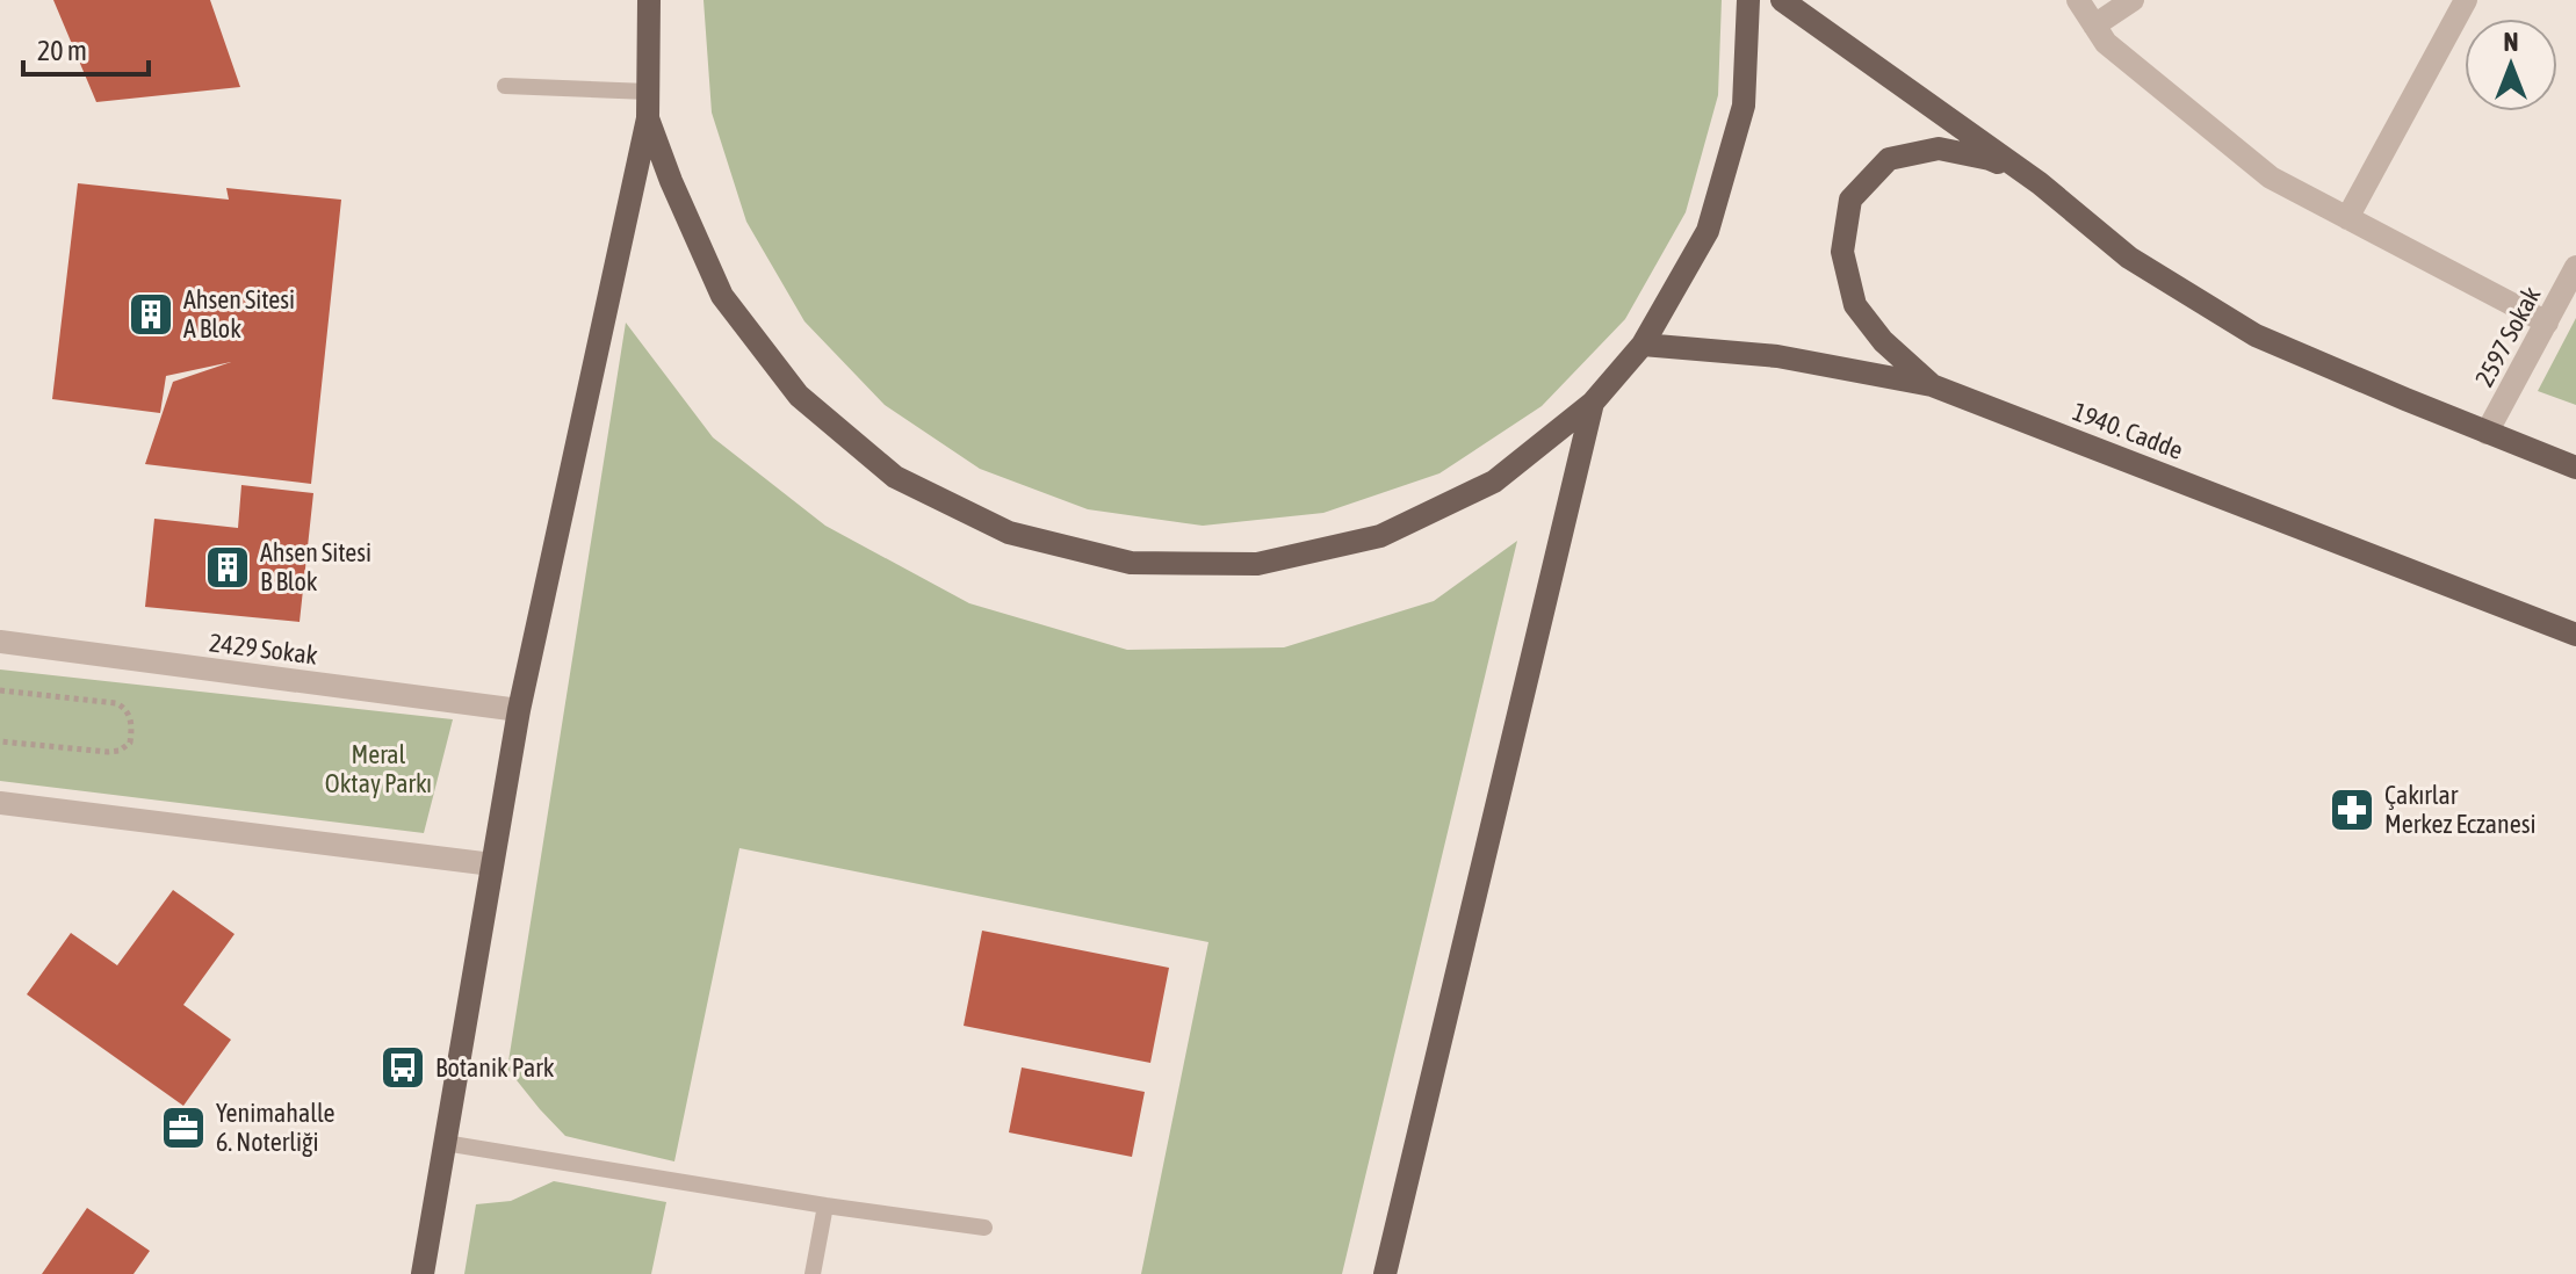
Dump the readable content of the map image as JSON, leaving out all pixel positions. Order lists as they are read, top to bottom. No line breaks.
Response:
{"streets":{"main road":["1940. Cadde"],"street":["2597 Sokak","2429 Sokak"]},"parks":["Meral Oktay Parkı"],"places":{"building":["Ahsen Sitesi A Blok","Ahsen Sitesi B Blok"],"pharmacy":["Çakırlar Merkez Eczanesi"],"bus stop":["Botanik Park"],"office":["Yenimahalle 6. Noterliği"]},"scale_bar":"20 m","north":"top"}
